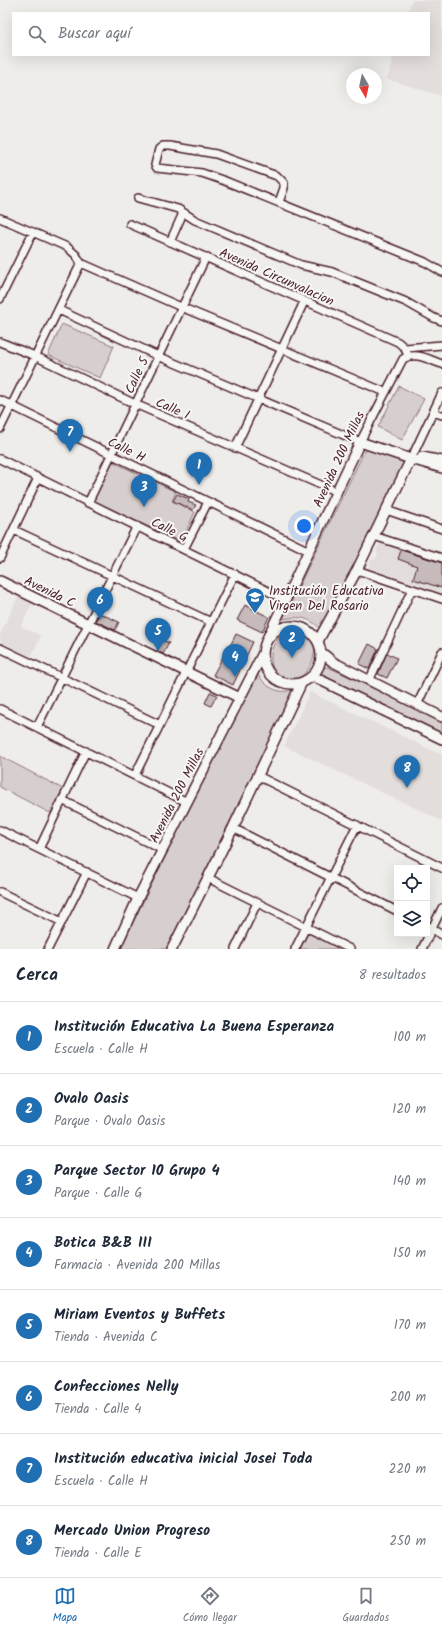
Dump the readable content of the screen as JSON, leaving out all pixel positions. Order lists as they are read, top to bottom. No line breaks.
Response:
{"streets":{"street":["Avenida Circunvalacion","Calle 5","Calle I","Calle H","Avenida 200 Millas","Calle G","Avenida C"]},"crossings":[["Avenida Circunvalacion","Calle 5"],["Calle 5","Calle I"],["Calle 5","Calle H"],["Calle 5","Calle G"],["Calle I","Avenida 200 Millas"],["Calle H","Avenida 200 Millas"],["Avenida 200 Millas","Calle G"],["Avenida 200 Millas","Avenida C"]],"places":{"school or university":["Institución Educativa Virgen Del Rosario"]},"north":"bottom","page":{"search":"Buscar aquí","pins":["7","1","3","6","5","2","4","8"],"heading":["Cerca","8 resultados"],"list":[{"mark":"1","name":"Institución Educativa La Buena Esperanza","note":"Escuela · Calle H","value":"100 m"},{"mark":"2","name":"Ovalo Oasis","note":"Parque · Ovalo Oasis","value":"120 m"},{"mark":"3","name":"Parque Sector 10 Grupo 4","note":"Parque · Calle G","value":"140 m"},{"mark":"4","name":"Botica B&B III","note":"Farmacia · Avenida 200 Millas","value":"150 m"},{"mark":"5","name":"Miriam Eventos y Buffets","note":"Tienda · Avenida C","value":"170 m"},{"mark":"6","name":"Confecciones Nelly","note":"Tienda · Calle 4","value":"200 m"},{"mark":"7","name":"Institución educativa inicial Josei Toda","note":"Escuela · Calle H","value":"220 m"},{"mark":"8","name":"Mercado Union Progreso","note":"Tienda · Calle E","value":"250 m"}],"nav":["Mapa","Cómo llegar","Guardados"]}}
